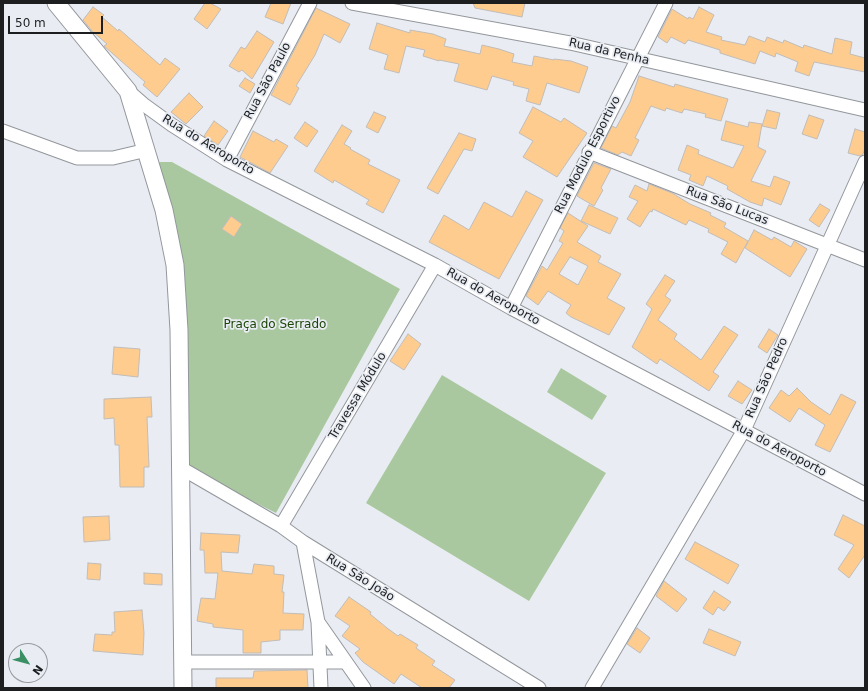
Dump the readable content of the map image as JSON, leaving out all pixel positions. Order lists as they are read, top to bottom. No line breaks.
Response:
{"streets":{"street":["Rua da Penha","Rua São Paulo","Rua do Aeroporto","Rua Modulo Esportivo","Rua São Lucas","Rua São Pedro","Travessa Módulo","Rua São João"]},"crossings":[["Rua da Penha","Rua Modulo Esportivo"],["Rua São Paulo","Rua do Aeroporto"],["Rua do Aeroporto","Rua Modulo Esportivo"],["Rua do Aeroporto","Rua São Pedro"],["Rua do Aeroporto","Travessa Módulo"],["Rua Modulo Esportivo","Rua São Lucas"],["Rua São Lucas","Rua São Pedro"],["Travessa Módulo","Rua São João"]],"parks":["Praça do Serrado"],"scale_bar":"50 m","north":"bottom right"}
